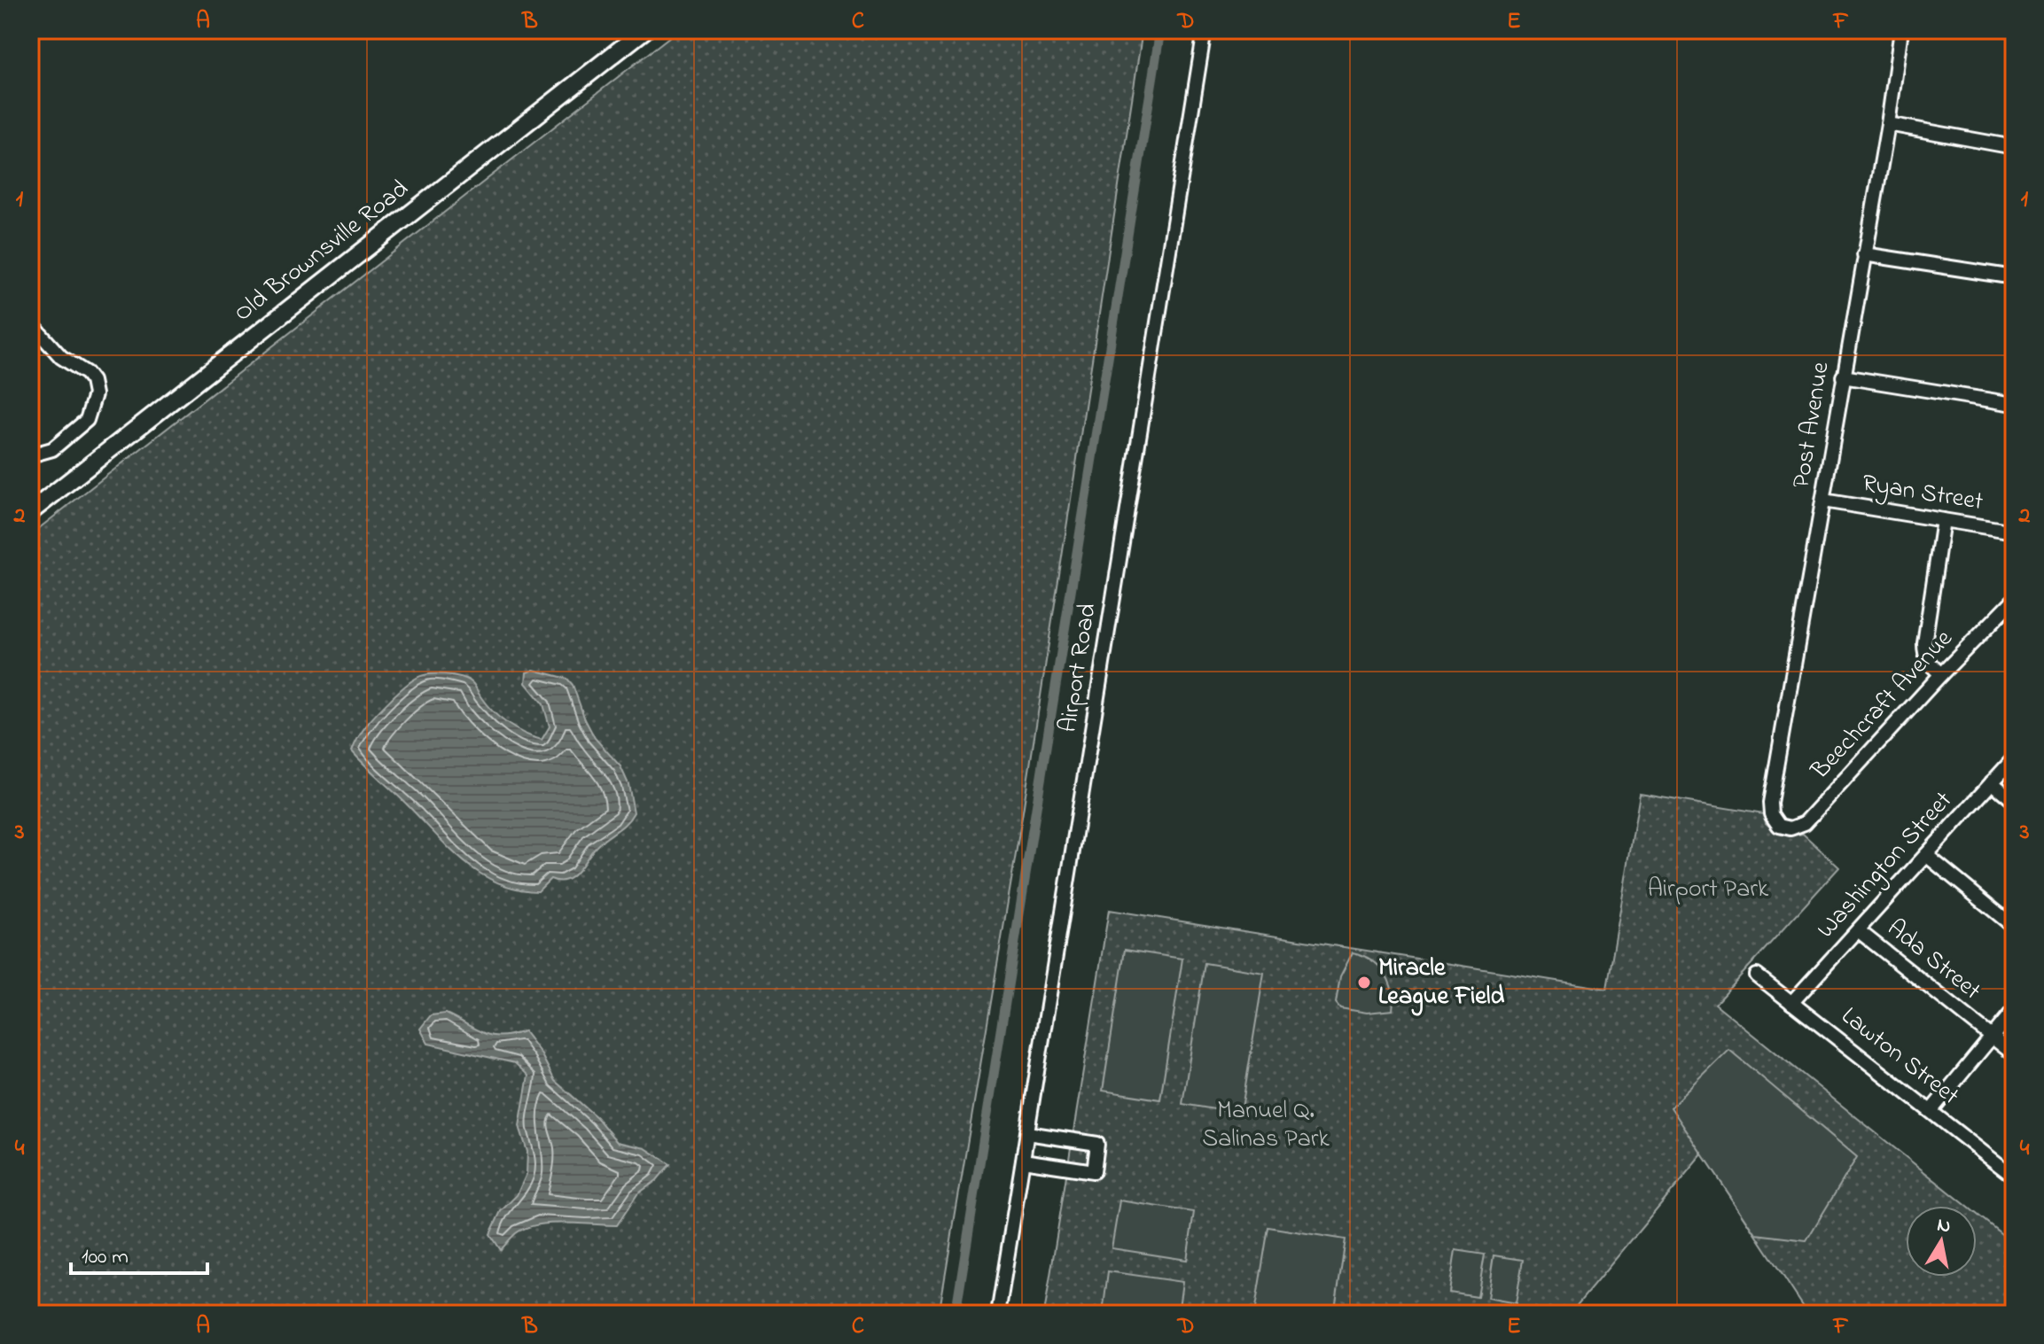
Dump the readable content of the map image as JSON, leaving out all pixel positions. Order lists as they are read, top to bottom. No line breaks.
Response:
{"streets":{"main road":["Old Brownsville Road"],"street":["Post Avenue","Ryan Street","Airport Road","Beechcraft Avenue","Washington Street","Ada Street","Lawton Street"]},"crossings":[["Post Avenue","Ryan Street"],["Post Avenue","Beechcraft Avenue"],["Washington Street","Ada Street"],["Washington Street","Lawton Street"]],"parks":["Airport Park","Manuel Q. Salinas Park"],"places":["Miracle League Field"],"scale_bar":"100 m","north":"top","grid":{"columns":["A","B","C","D","E","F"],"rows":["1","2","3","4"]}}
